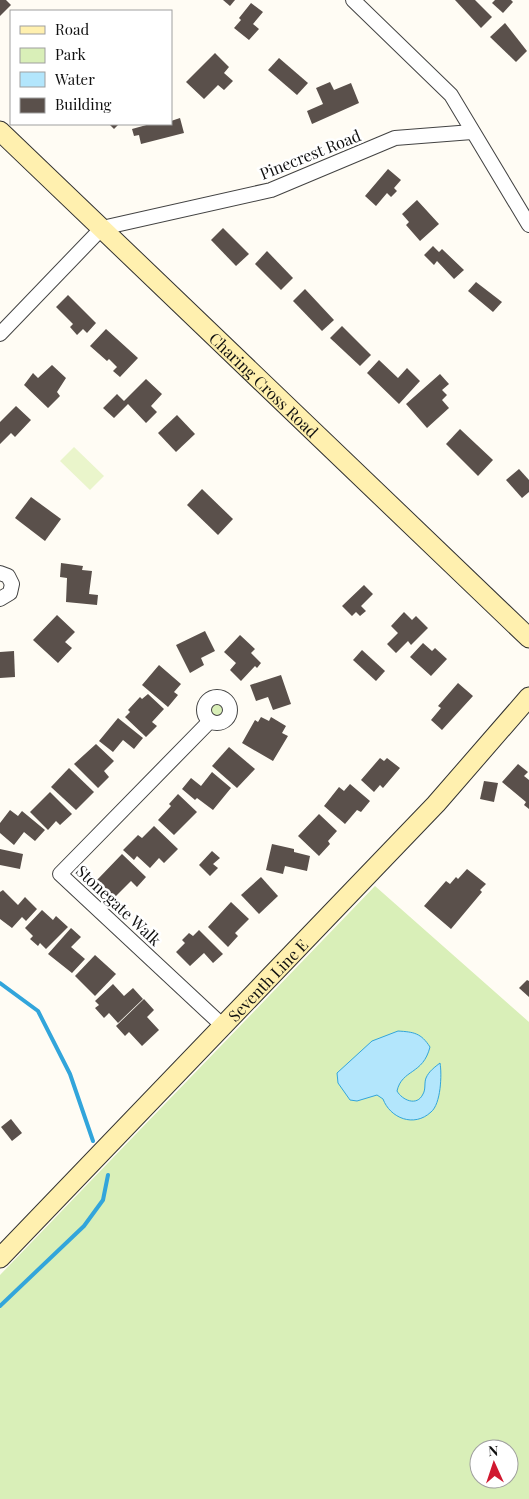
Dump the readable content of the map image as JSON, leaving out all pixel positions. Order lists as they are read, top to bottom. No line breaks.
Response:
{"streets":{"street":["Pinecrest Road","Charing Cross Road","Stonegate Walk","Seventh Line E"]},"crossings":[["Pinecrest Road","Charing Cross Road"],["Stonegate Walk","Seventh Line E"]],"legend":["Road","Park","Water","Building"],"north":"top"}
